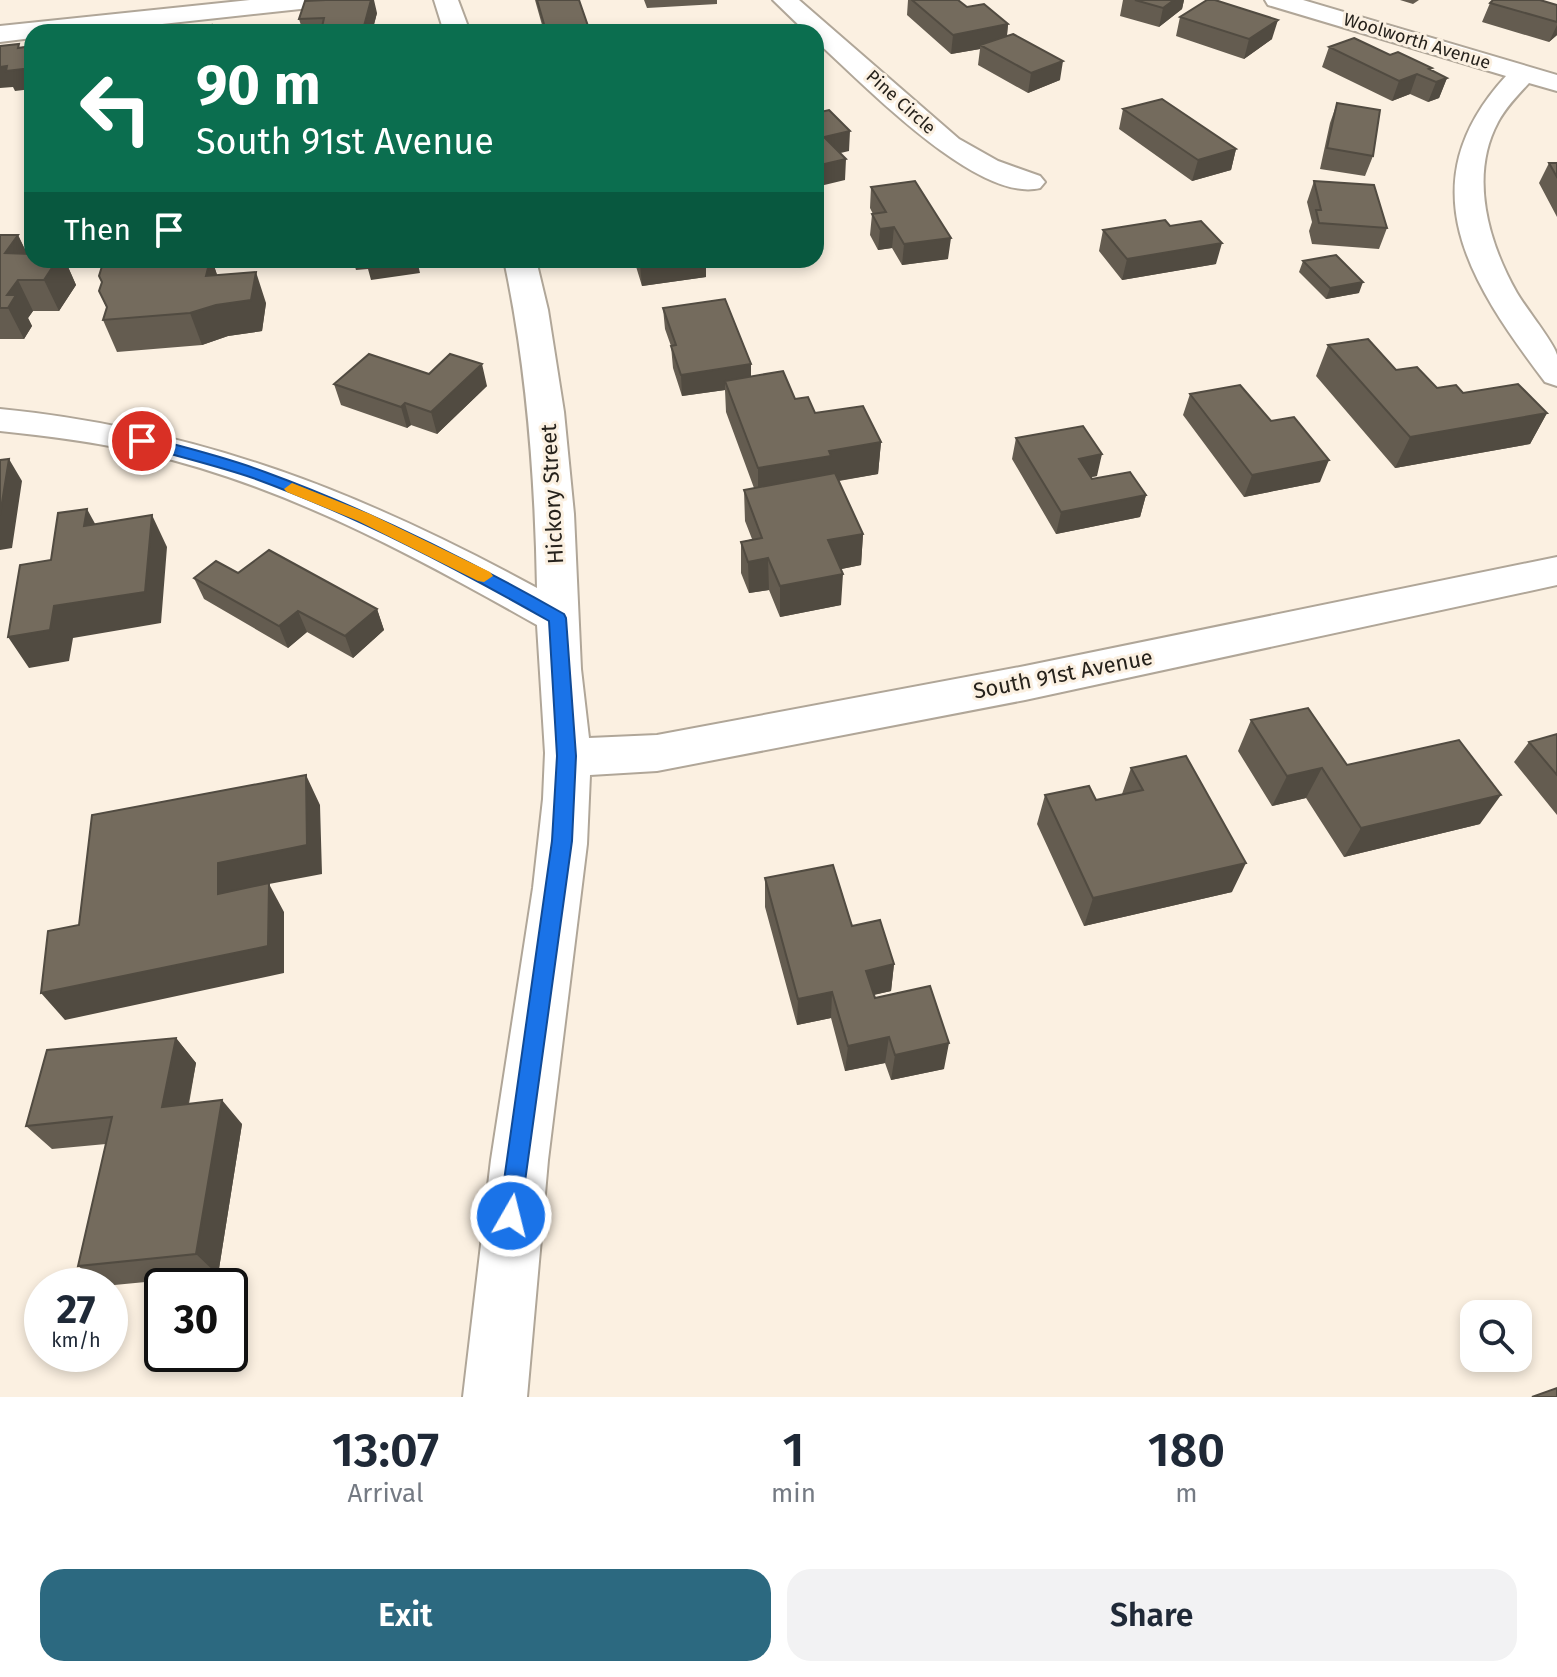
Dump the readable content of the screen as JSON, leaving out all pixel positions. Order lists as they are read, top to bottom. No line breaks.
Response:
{"streets":{"street":["Woolworth Avenue","Pine Circle","Hickory Street","South 91st Avenue"]},"crossings":[["Hickory Street","South 91st Avenue"]],"page":{"turn":["90 m","South 91st Avenue"],"then":"Then","speed":"27 km/h","limit":"30","eta":["13:07","Arrival","1","min","180","m"],"buttons":["Exit","Share"]}}
